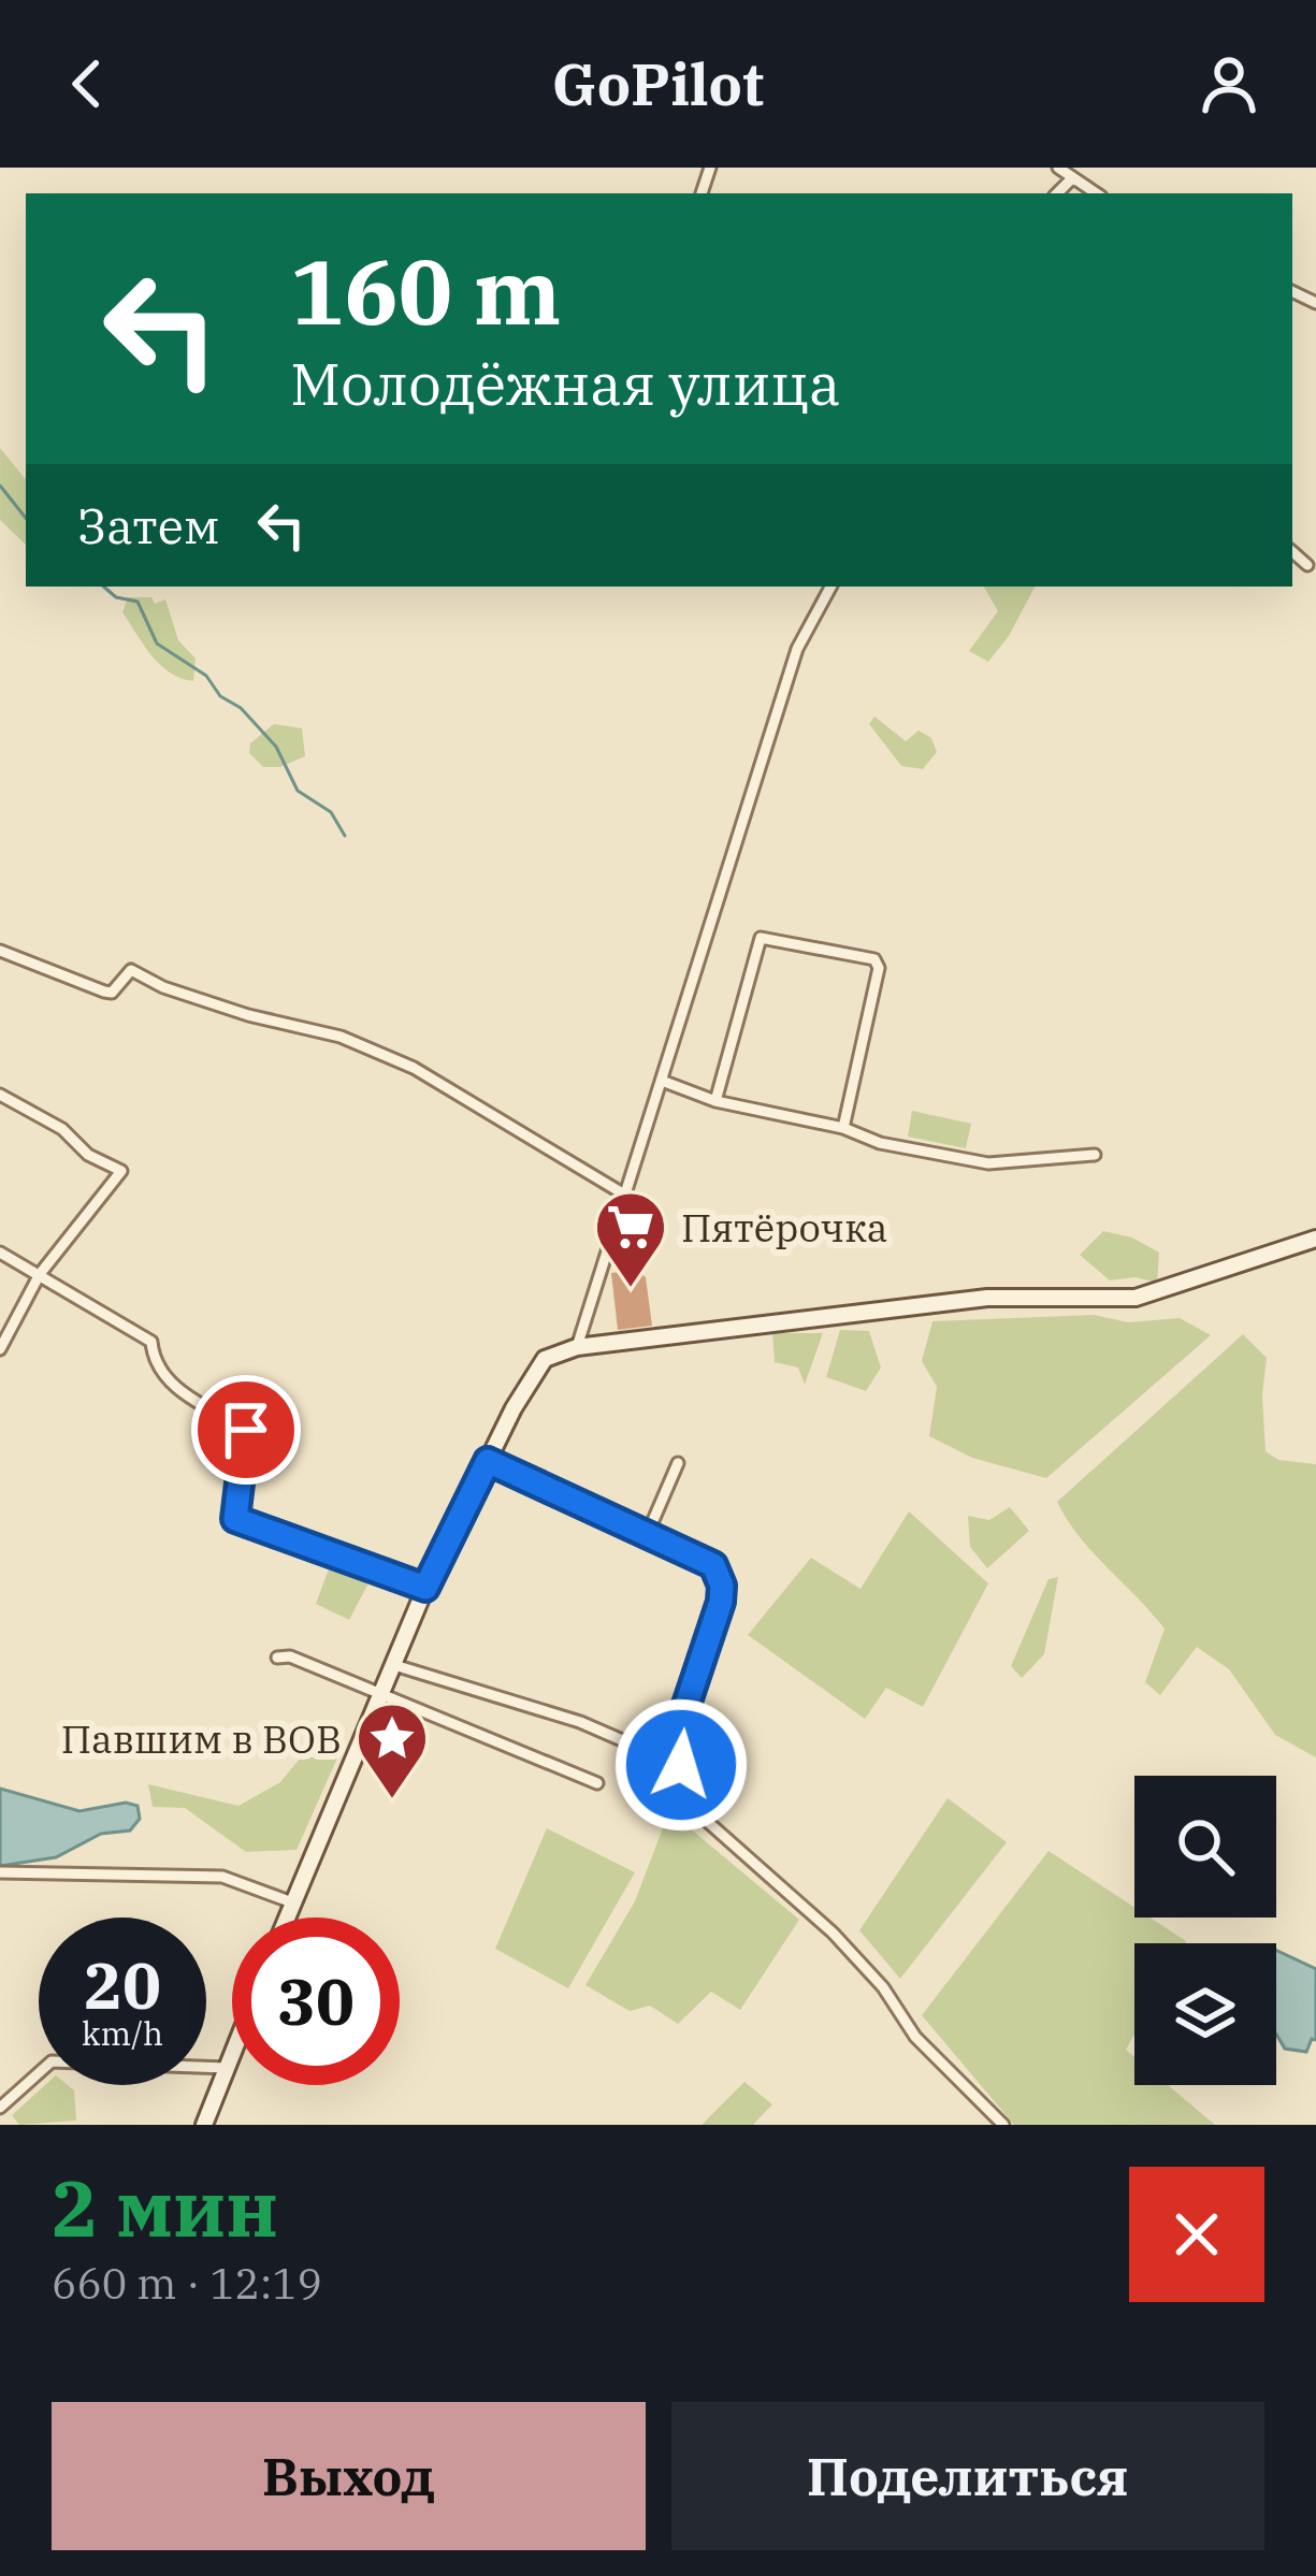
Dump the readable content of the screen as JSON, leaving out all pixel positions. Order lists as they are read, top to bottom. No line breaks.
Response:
{"places":{"supermarket":["Пятёрочка"],"place":["Павшим в ВОВ"]},"page":{"header":"GoPilot","turn":["160 m","Молодёжная улица"],"then":"Затем","speed":"20 km/h","limit":"30","heading":["2 мин","660 m · 12:19"],"buttons":["Выход","Поделиться"]}}
